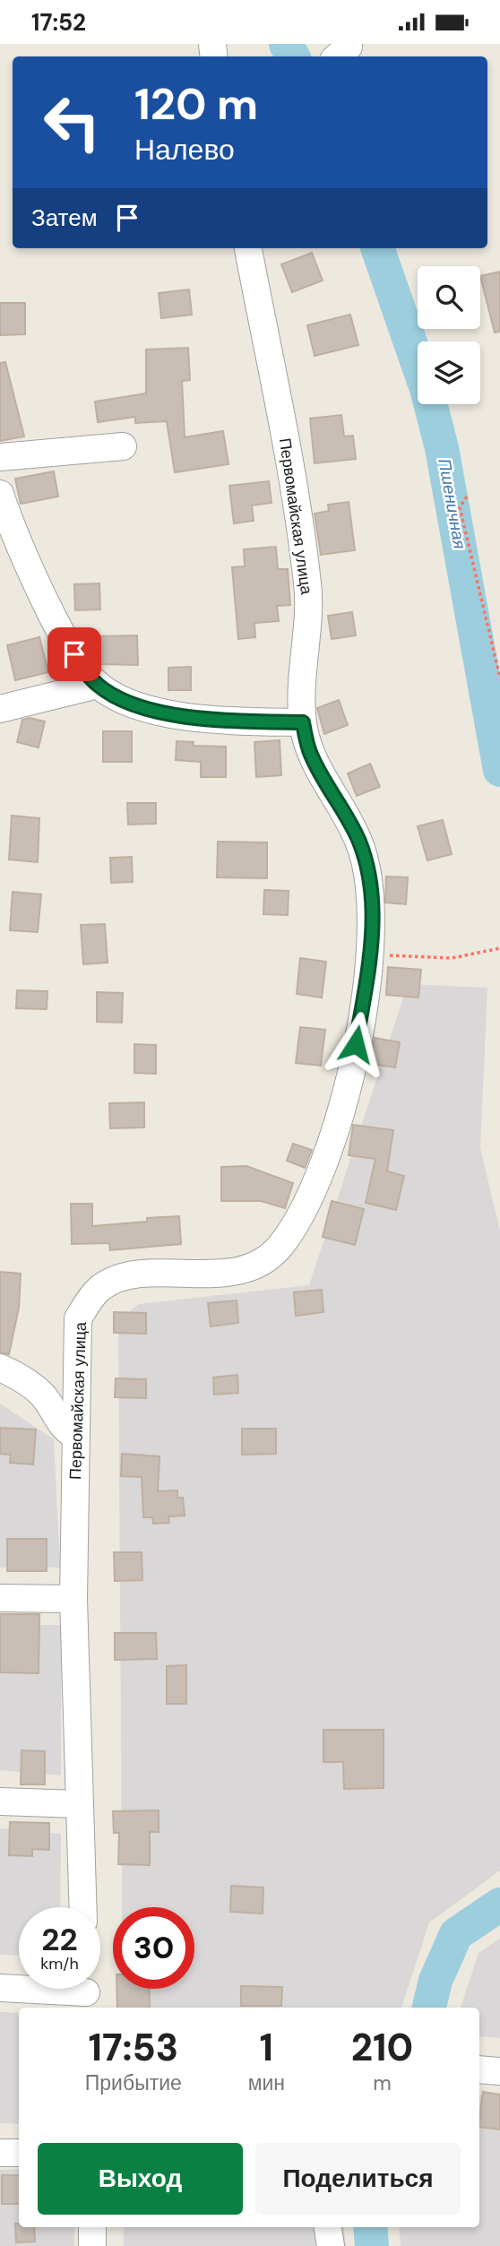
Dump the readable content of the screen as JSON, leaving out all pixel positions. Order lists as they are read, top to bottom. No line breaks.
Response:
{"streets":{"street":["Первомайская улица"]},"water":["Пшеничная"],"page":{"status":"17:52","turn":["120 m","Налево"],"then":"Затем","speed":"22 km/h","limit":"30","eta":["17:53","Прибытие","1","мин","210","m"],"buttons":["Выход","Поделиться"]}}
